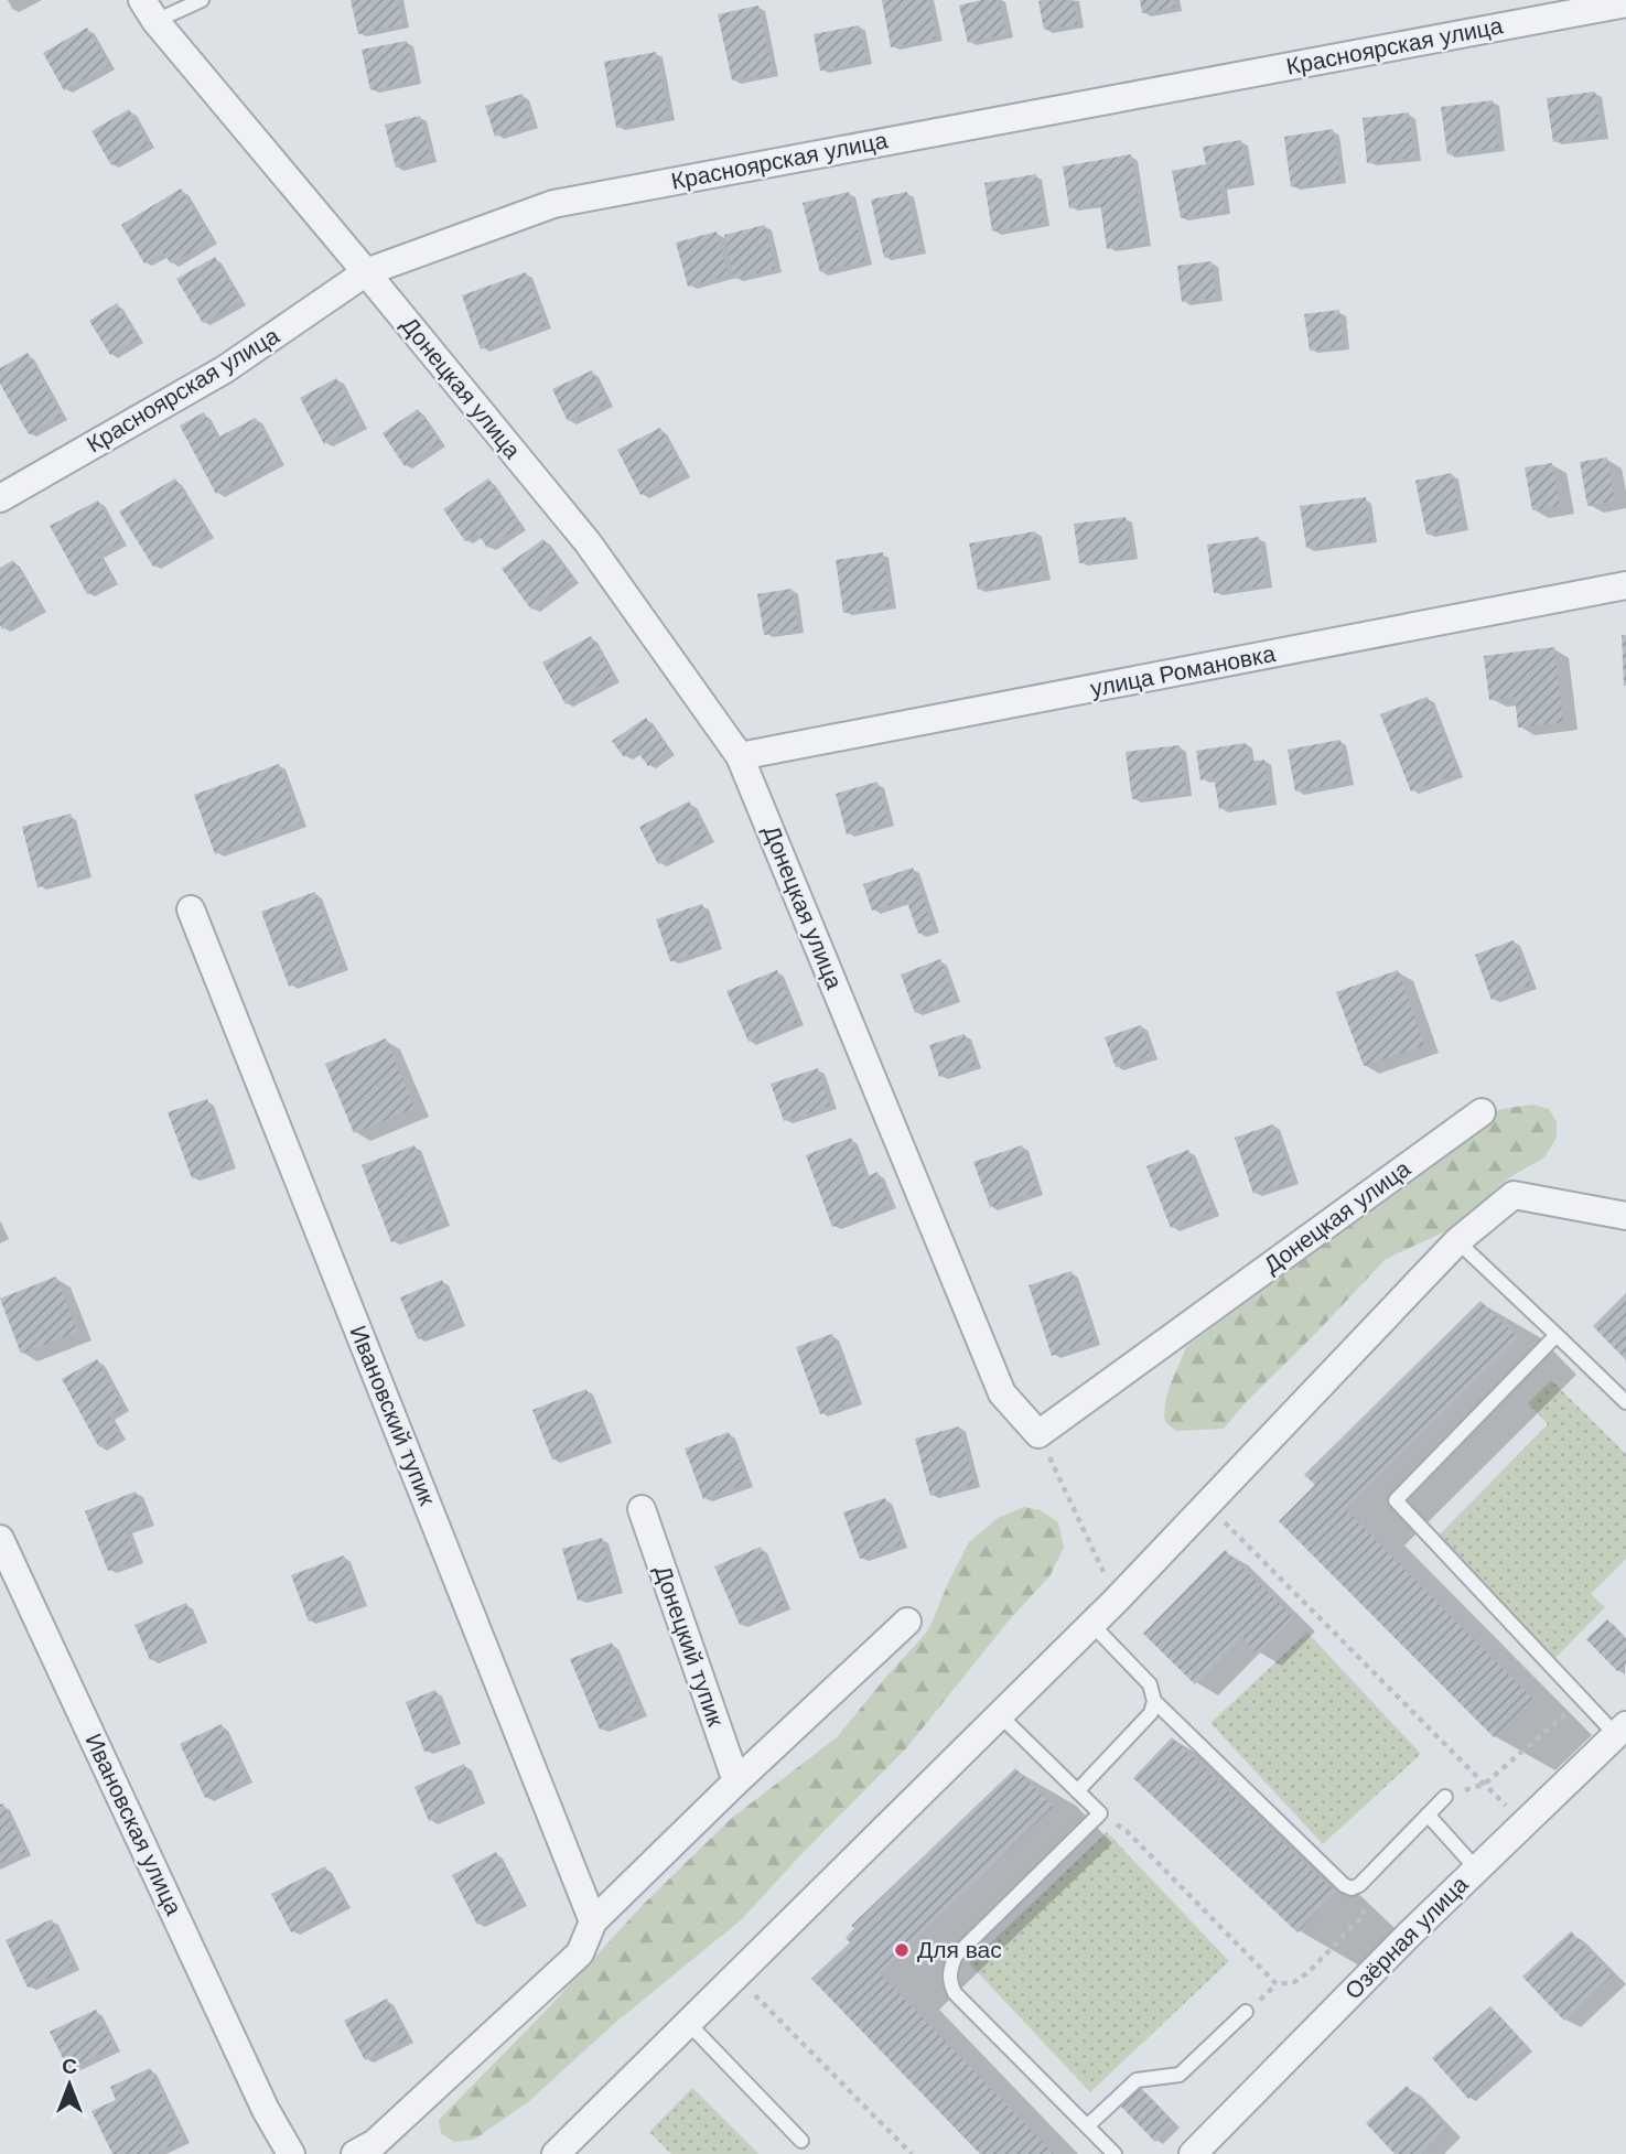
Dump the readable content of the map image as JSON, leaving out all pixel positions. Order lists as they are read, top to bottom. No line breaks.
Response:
{"streets":{"street":["Красноярская улица","Донецкая улица","улица Романовка","Ивановский тупик","Донецкий тупик","Ивановская улица","Озёрная улица"]},"crossings":[["Красноярская улица","Донецкая улица"],["Донецкая улица","улица Романовка"]],"places":["Для вас"],"north":"top"}
